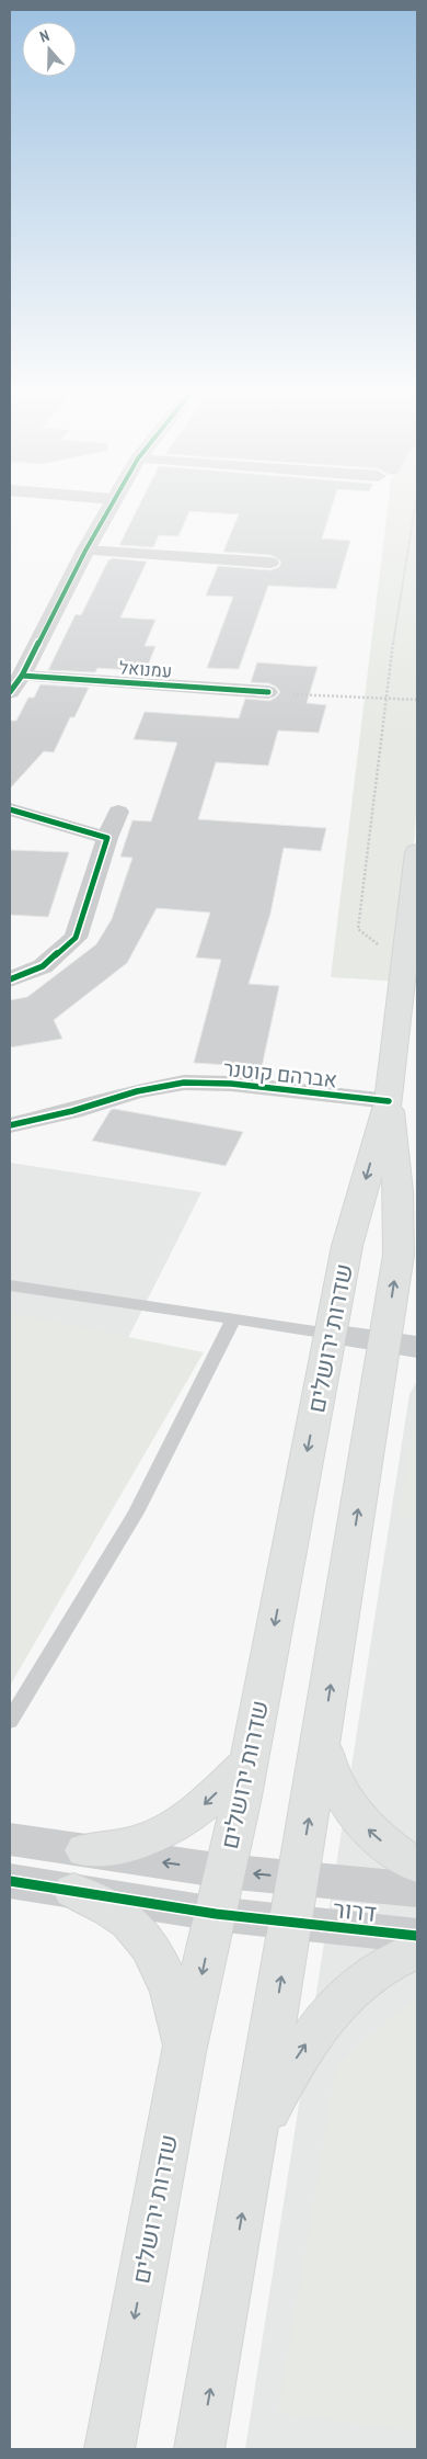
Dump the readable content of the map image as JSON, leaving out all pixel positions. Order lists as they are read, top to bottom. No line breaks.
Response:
{"streets":{"main road":["שדרות ירושלים"],"street":["עמנואל","אברהם קוטנר","דרור"]},"crossings":[["אברהם קוטנר","שדרות ירושלים"],["שדרות ירושלים","דרור"]],"north":"top"}
